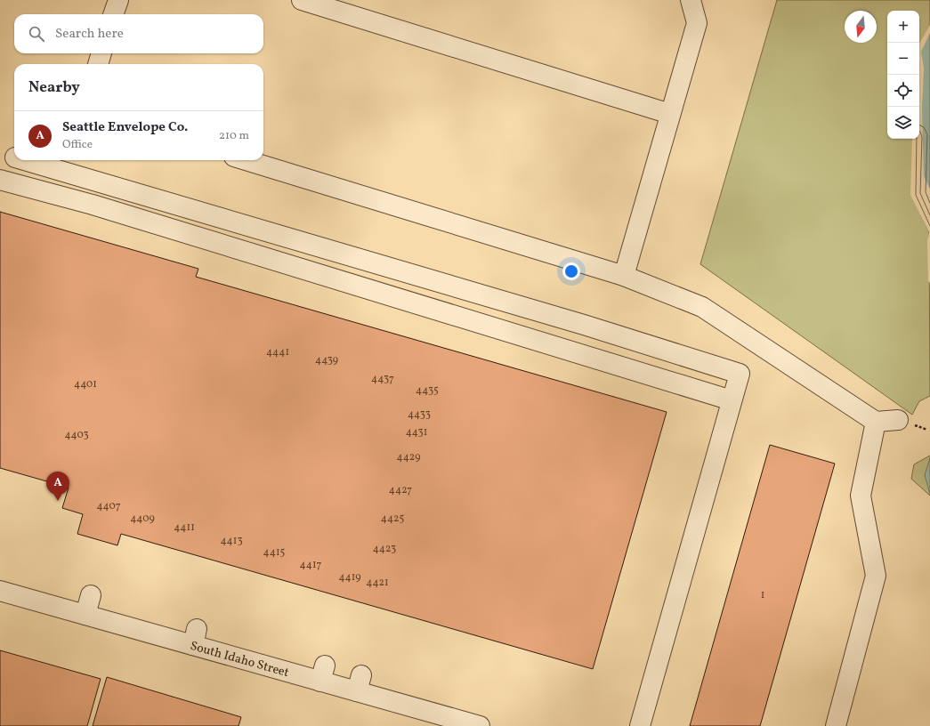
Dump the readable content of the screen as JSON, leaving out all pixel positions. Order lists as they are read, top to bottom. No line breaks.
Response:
{"streets":{"street":["South Idaho Street"]},"house_numbers":["4441","4439","4437","4401","4435","4433","4431","4403","4429","4427","4407","4409","4425","4411","4413","4423","4415","4417","4419","4421","1"],"north":"bottom","page":{"map_buttons":["+","−"],"search":"Search here","heading":"Nearby","list":[{"mark":"A","name":"Seattle Envelope Co.","note":"Office","value":"210 m"}],"pins":"A"}}
